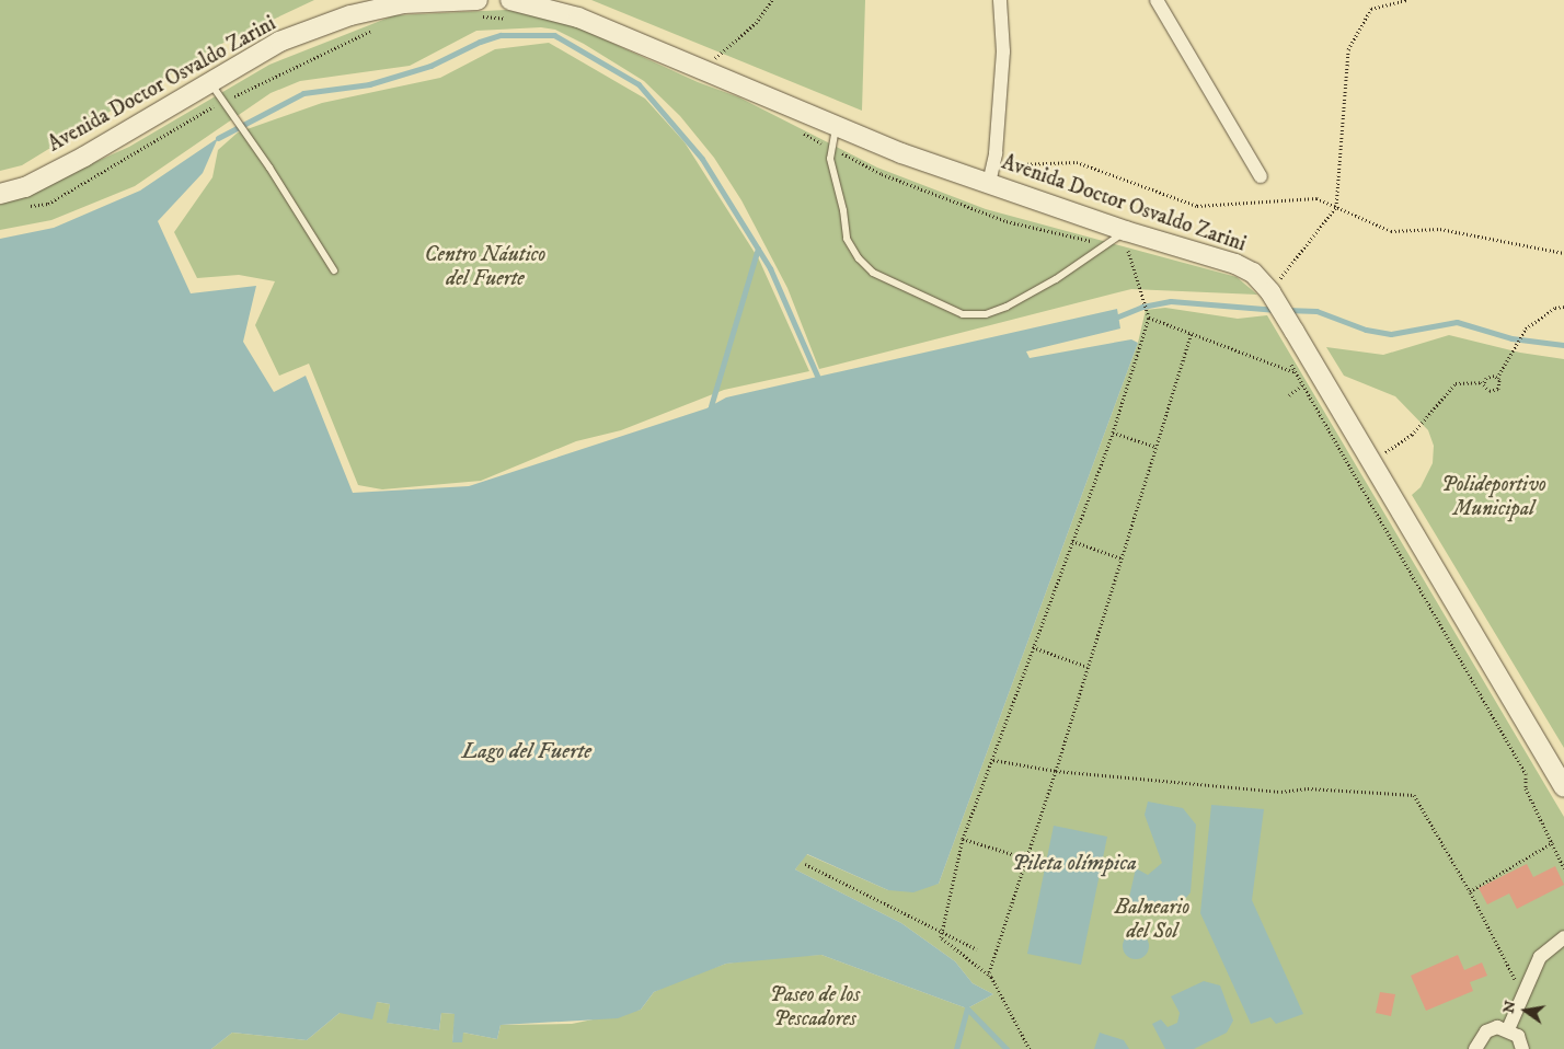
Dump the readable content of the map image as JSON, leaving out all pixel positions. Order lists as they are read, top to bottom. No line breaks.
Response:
{"streets":{"main road":["Avenida Doctor Osvaldo Zarini"]},"water":["Lago del Fuerte","Pileta olímpica"],"parks":["Centro Náutico del Fuerte","Polideportivo Municipal","Balneario del Sol","Paseo de los Pescadores"],"north":"left"}
